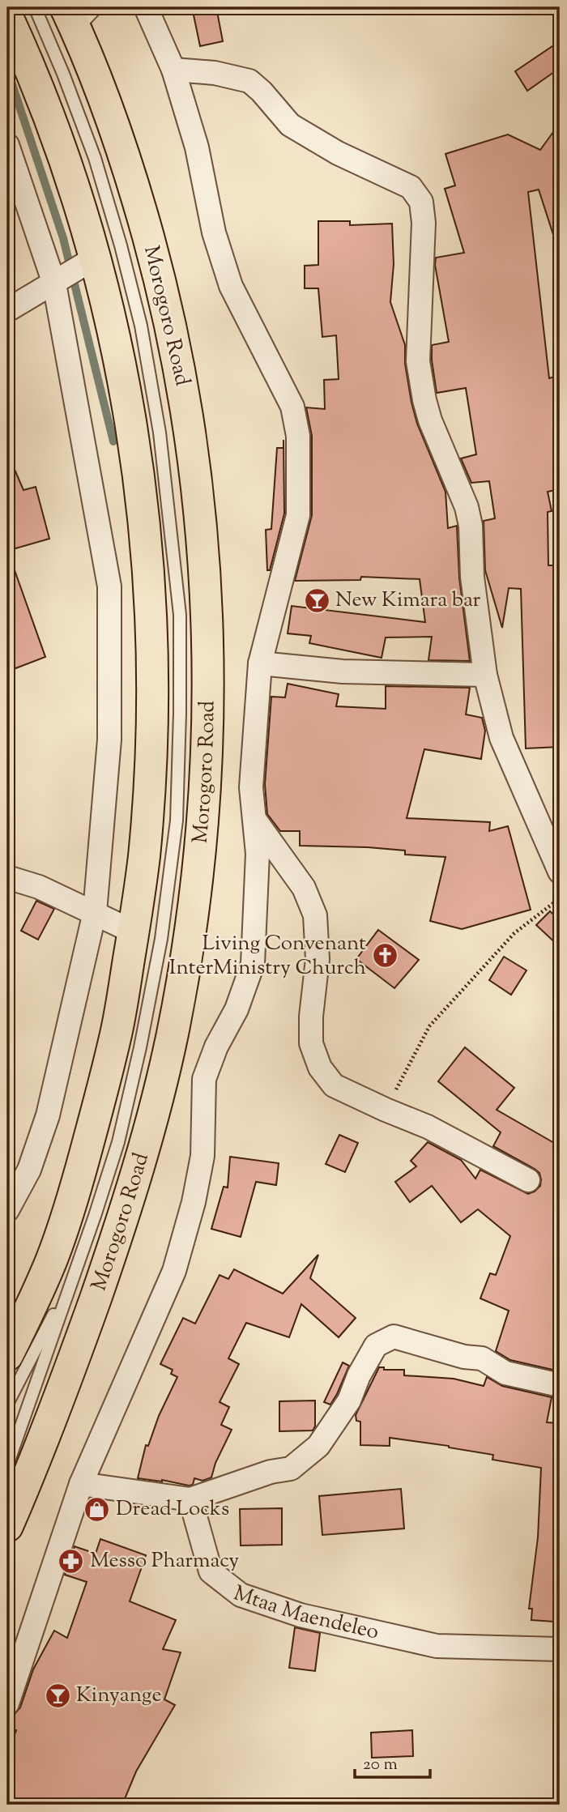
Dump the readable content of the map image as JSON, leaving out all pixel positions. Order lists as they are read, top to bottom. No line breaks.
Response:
{"streets":{"highway":["Morogoro Road"],"street":["Mtaa Maendeleo"]},"places":{"bar":["New Kimara bar","Kinyange"],"church":["Living Convenant InterMinistry Church"],"shop":["Dread Locks"],"pharmacy":["Messo Pharmacy"]},"scale_bar":"20 m"}
